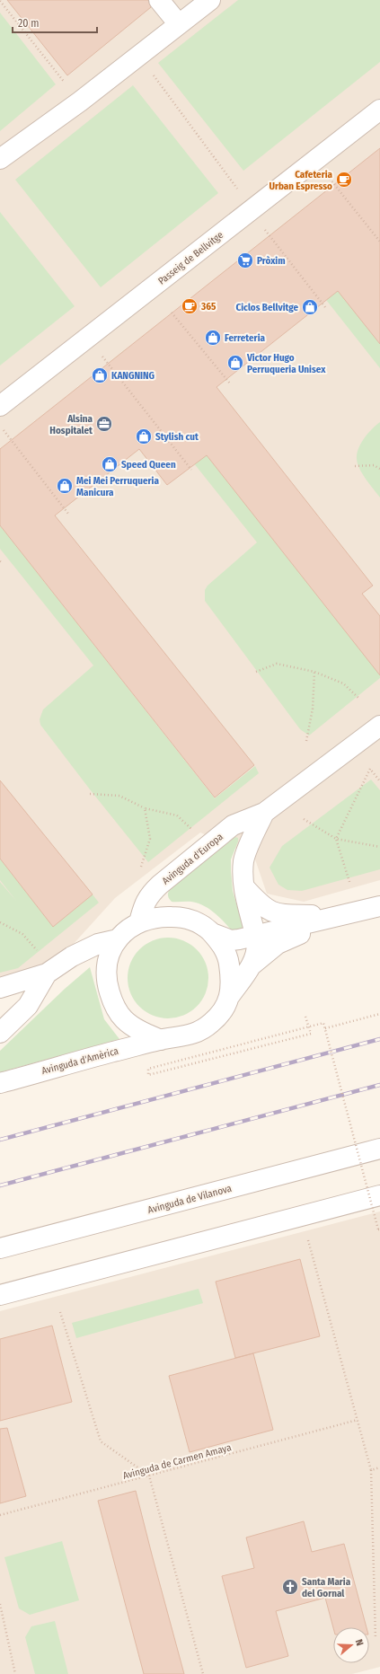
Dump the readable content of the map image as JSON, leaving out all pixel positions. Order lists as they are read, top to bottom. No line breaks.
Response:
{"streets":{"street":["Passeig de Bellvitge","Avinguda d'Europa","Avinguda d'Amèrica","Avinguda de Vilanova"],"path":["Avinguda de Carmen Amaya"]},"crossings":[["Avinguda d'Europa","Avinguda d'Amèrica"]],"places":{"cafe":["Cafeteria Urban Espresso","365"],"supermarket":["Pròxim"],"shop":["Ciclos Bellvitge","Ferreteria","Victor Hugo Perruqueria Unisex","KANGNING","Stylish cut","Speed Queen","Mei Mei Perruqueria Manicura"],"office":["Alsina Hospitalet"],"church":["Santa Maria del Gornal"]},"scale_bar":"20 m","north":"right"}
